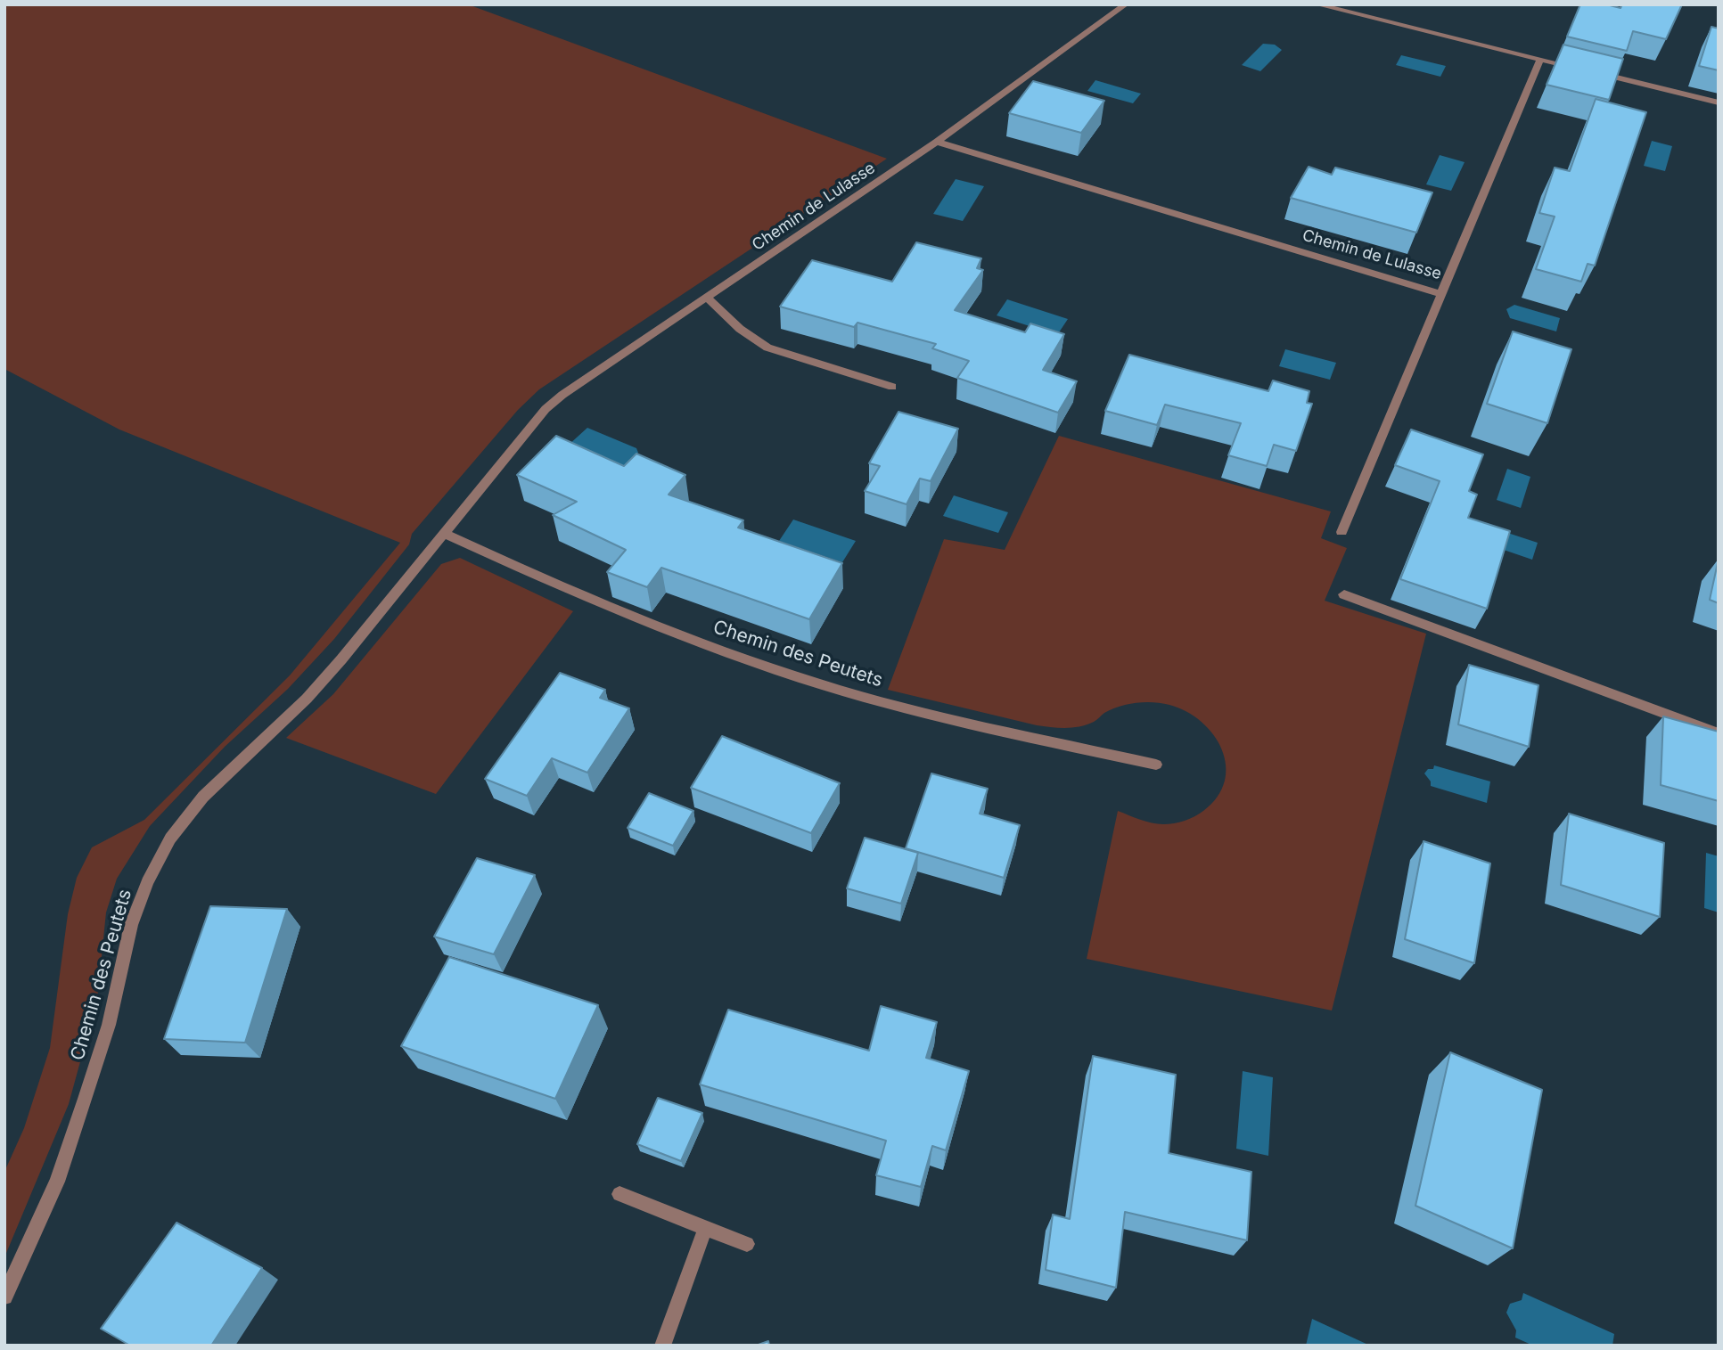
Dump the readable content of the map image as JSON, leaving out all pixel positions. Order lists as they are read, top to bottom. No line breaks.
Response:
{"streets":{"street":["Chemin de Lulasse","Chemin des Peutets"]},"crossings":[["Chemin de Lulasse","Chemin des Peutets"]]}
